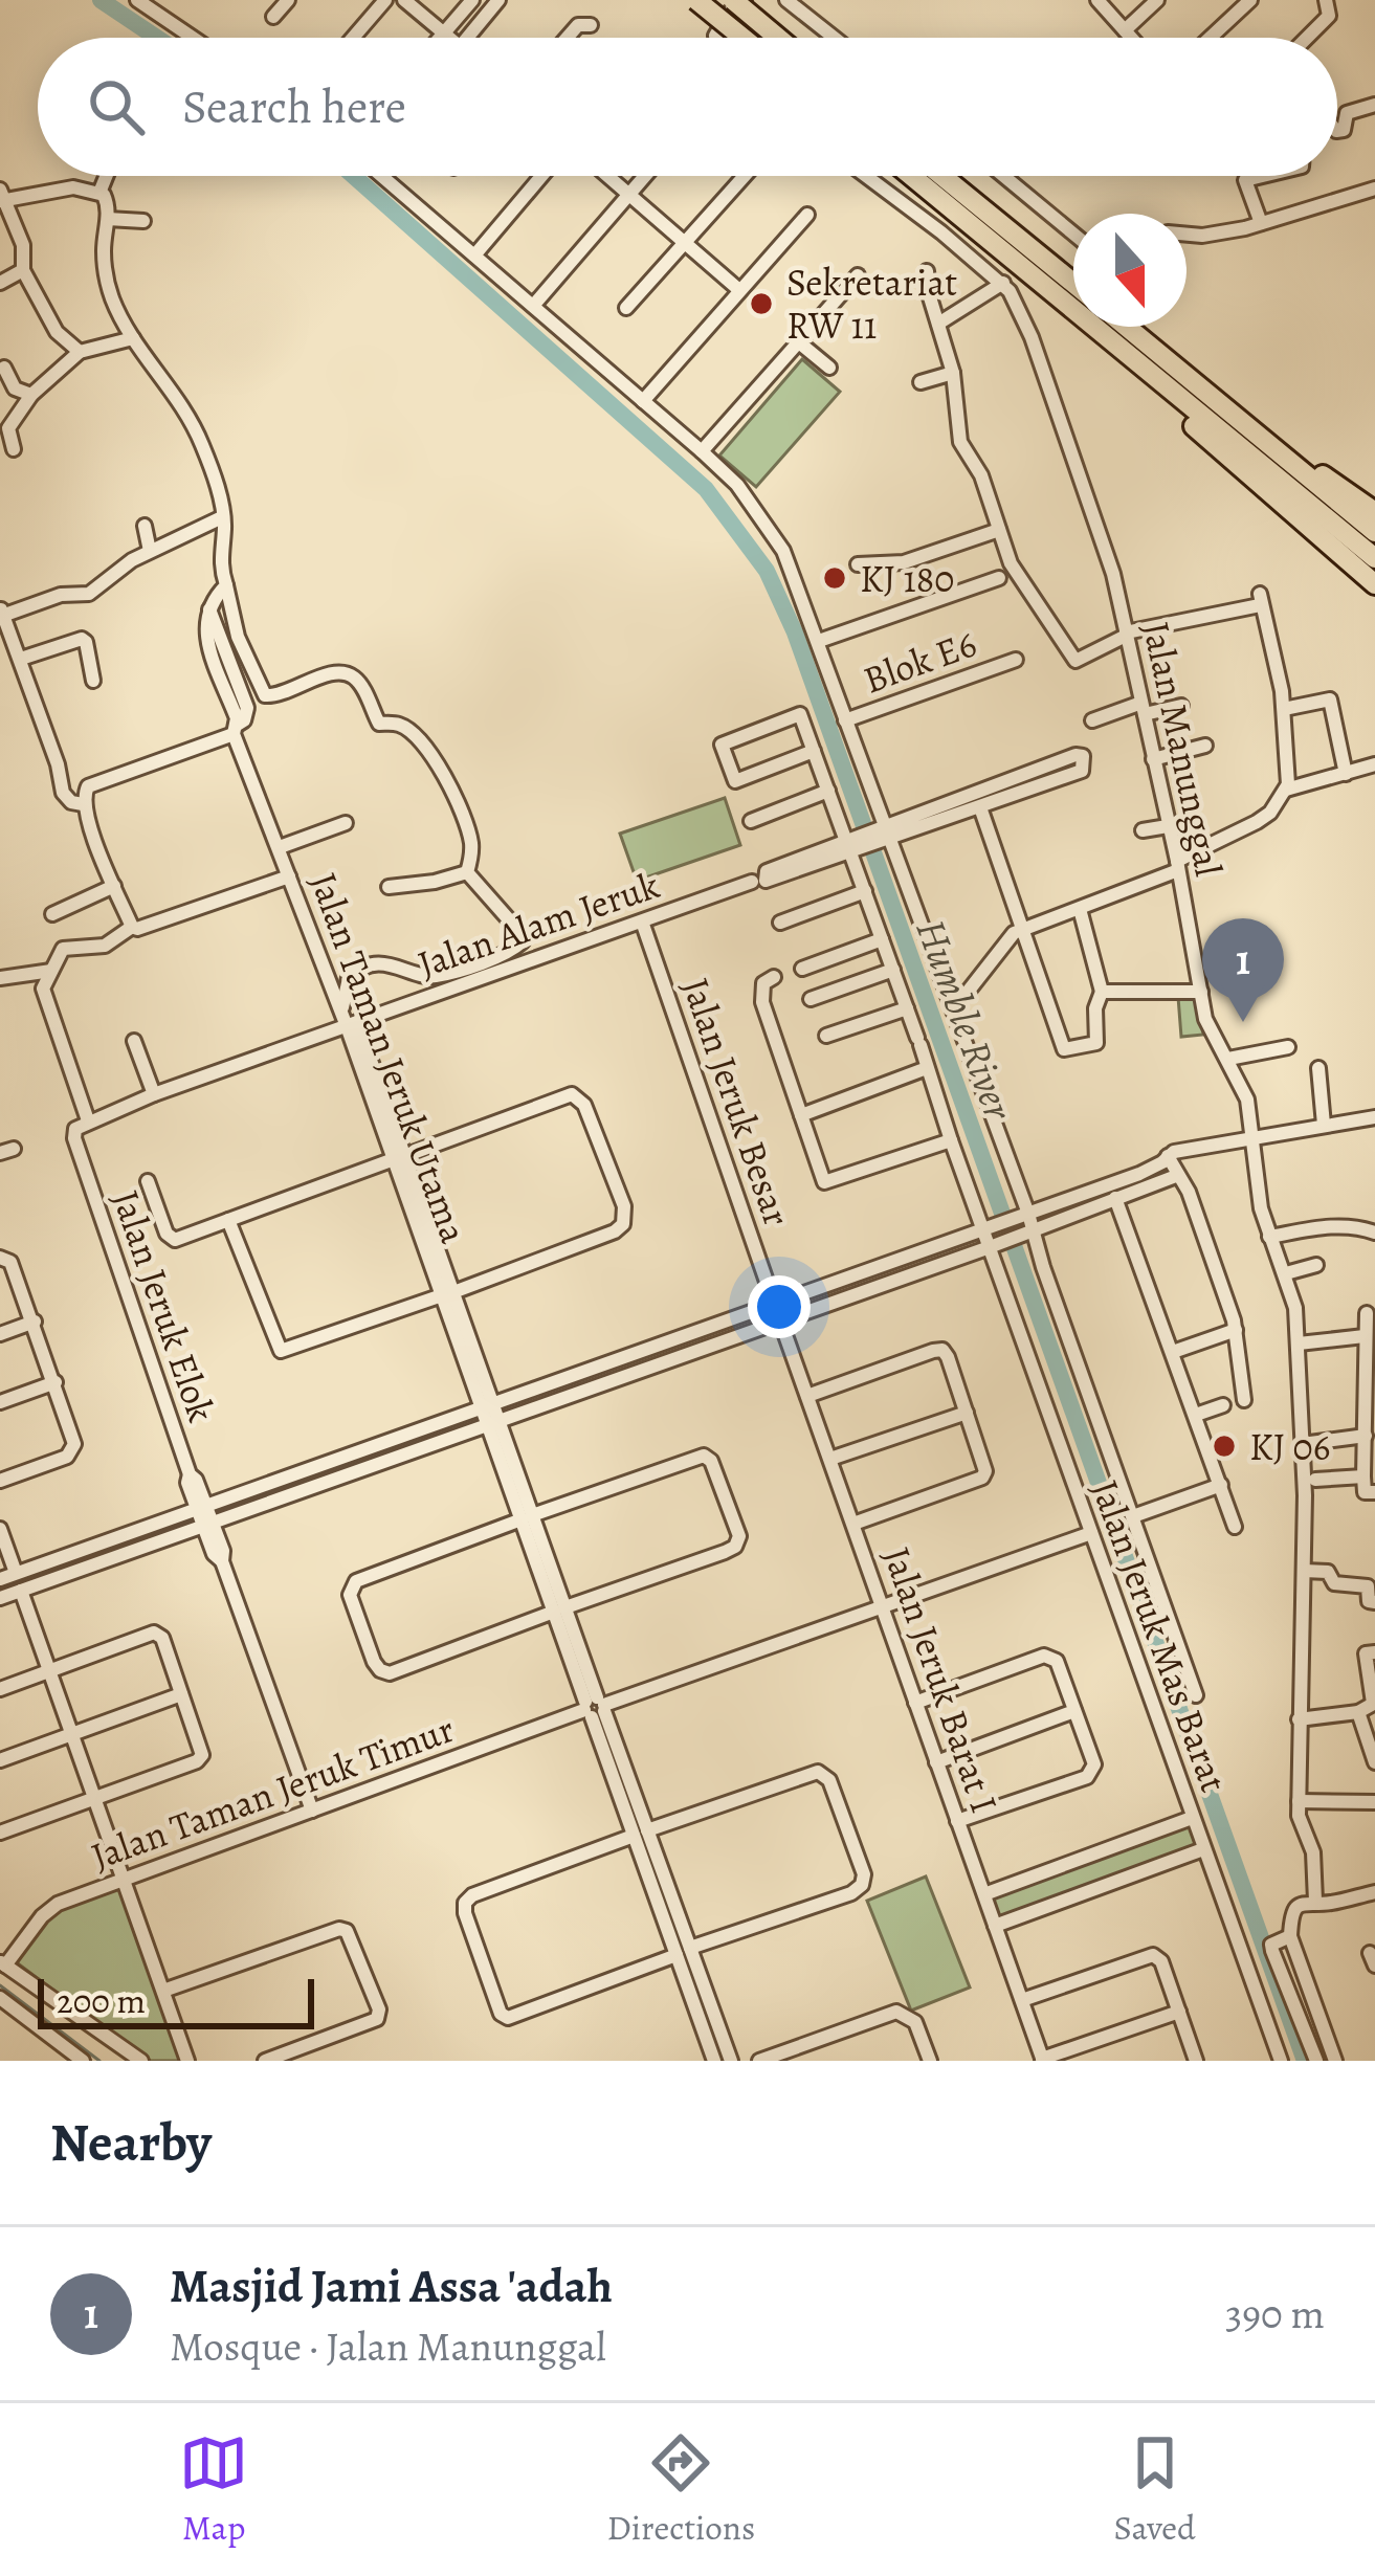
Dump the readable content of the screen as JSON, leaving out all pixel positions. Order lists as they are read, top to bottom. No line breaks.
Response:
{"streets":{"street":["Blok E6","Jalan Manunggal","Jalan Alam Jeruk","Jalan Taman Jeruk Utama","Jalan Jeruk Besar","Jalan Jeruk Elok","Jalan Jeruk Mas Barat","Jalan Jeruk Barat I","Jalan Taman Jeruk Timur"]},"crossings":[["Jalan Alam Jeruk","Jalan Taman Jeruk Utama"],["Jalan Alam Jeruk","Jalan Jeruk Besar"],["Jalan Alam Jeruk","Jalan Jeruk Elok"],["Jalan Taman Jeruk Utama","Jalan Taman Jeruk Timur"],["Jalan Jeruk Elok","Jalan Taman Jeruk Timur"],["Jalan Jeruk Mas Barat","Jalan Taman Jeruk Timur"],["Jalan Jeruk Barat I","Jalan Taman Jeruk Timur"]],"water":["Humble River"],"places":["Sekretariat RW 11","KJ 180","KJ 06"],"scale_bar":"200 m","north":"bottom","page":{"search":"Search here","pins":"1","scale":"200 m","heading":"Nearby","list":[{"mark":"1","name":"Masjid Jami Assa 'adah","note":"Mosque · Jalan Manunggal","value":"390 m"}],"nav":["Map","Directions","Saved"]}}
